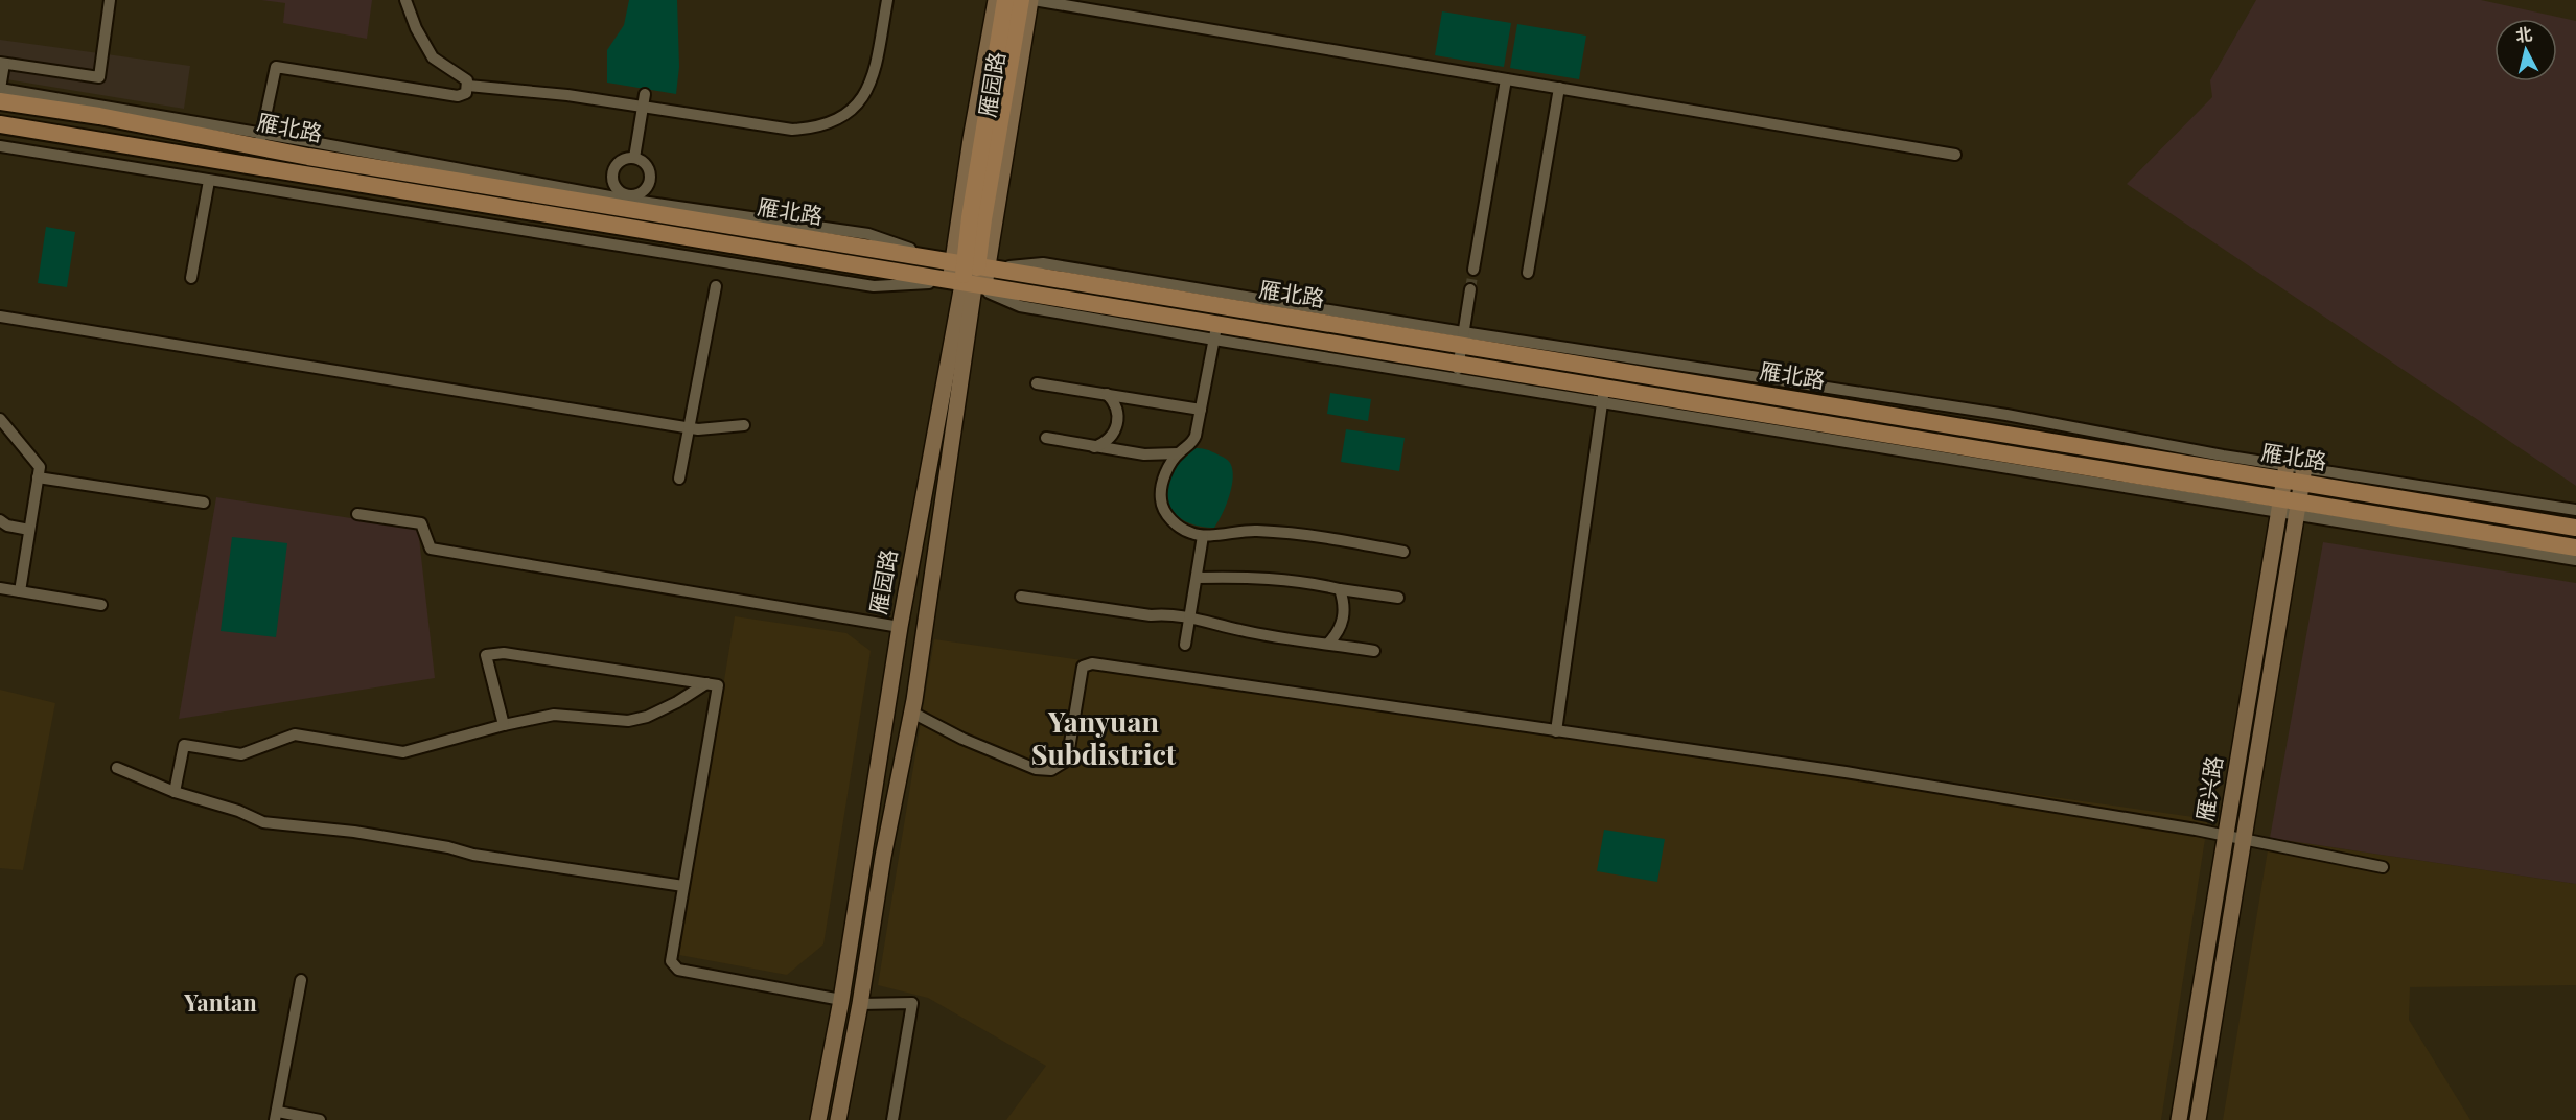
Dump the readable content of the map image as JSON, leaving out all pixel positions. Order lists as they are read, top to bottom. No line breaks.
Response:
{"streets":{"main road":["雁园路","雁北路","雁兴路"]},"crossings":[["雁园路","雁北路"],["雁北路","雁兴路"]],"districts":["Yanyuan Subdistrict","Yantan"],"north":"top"}
